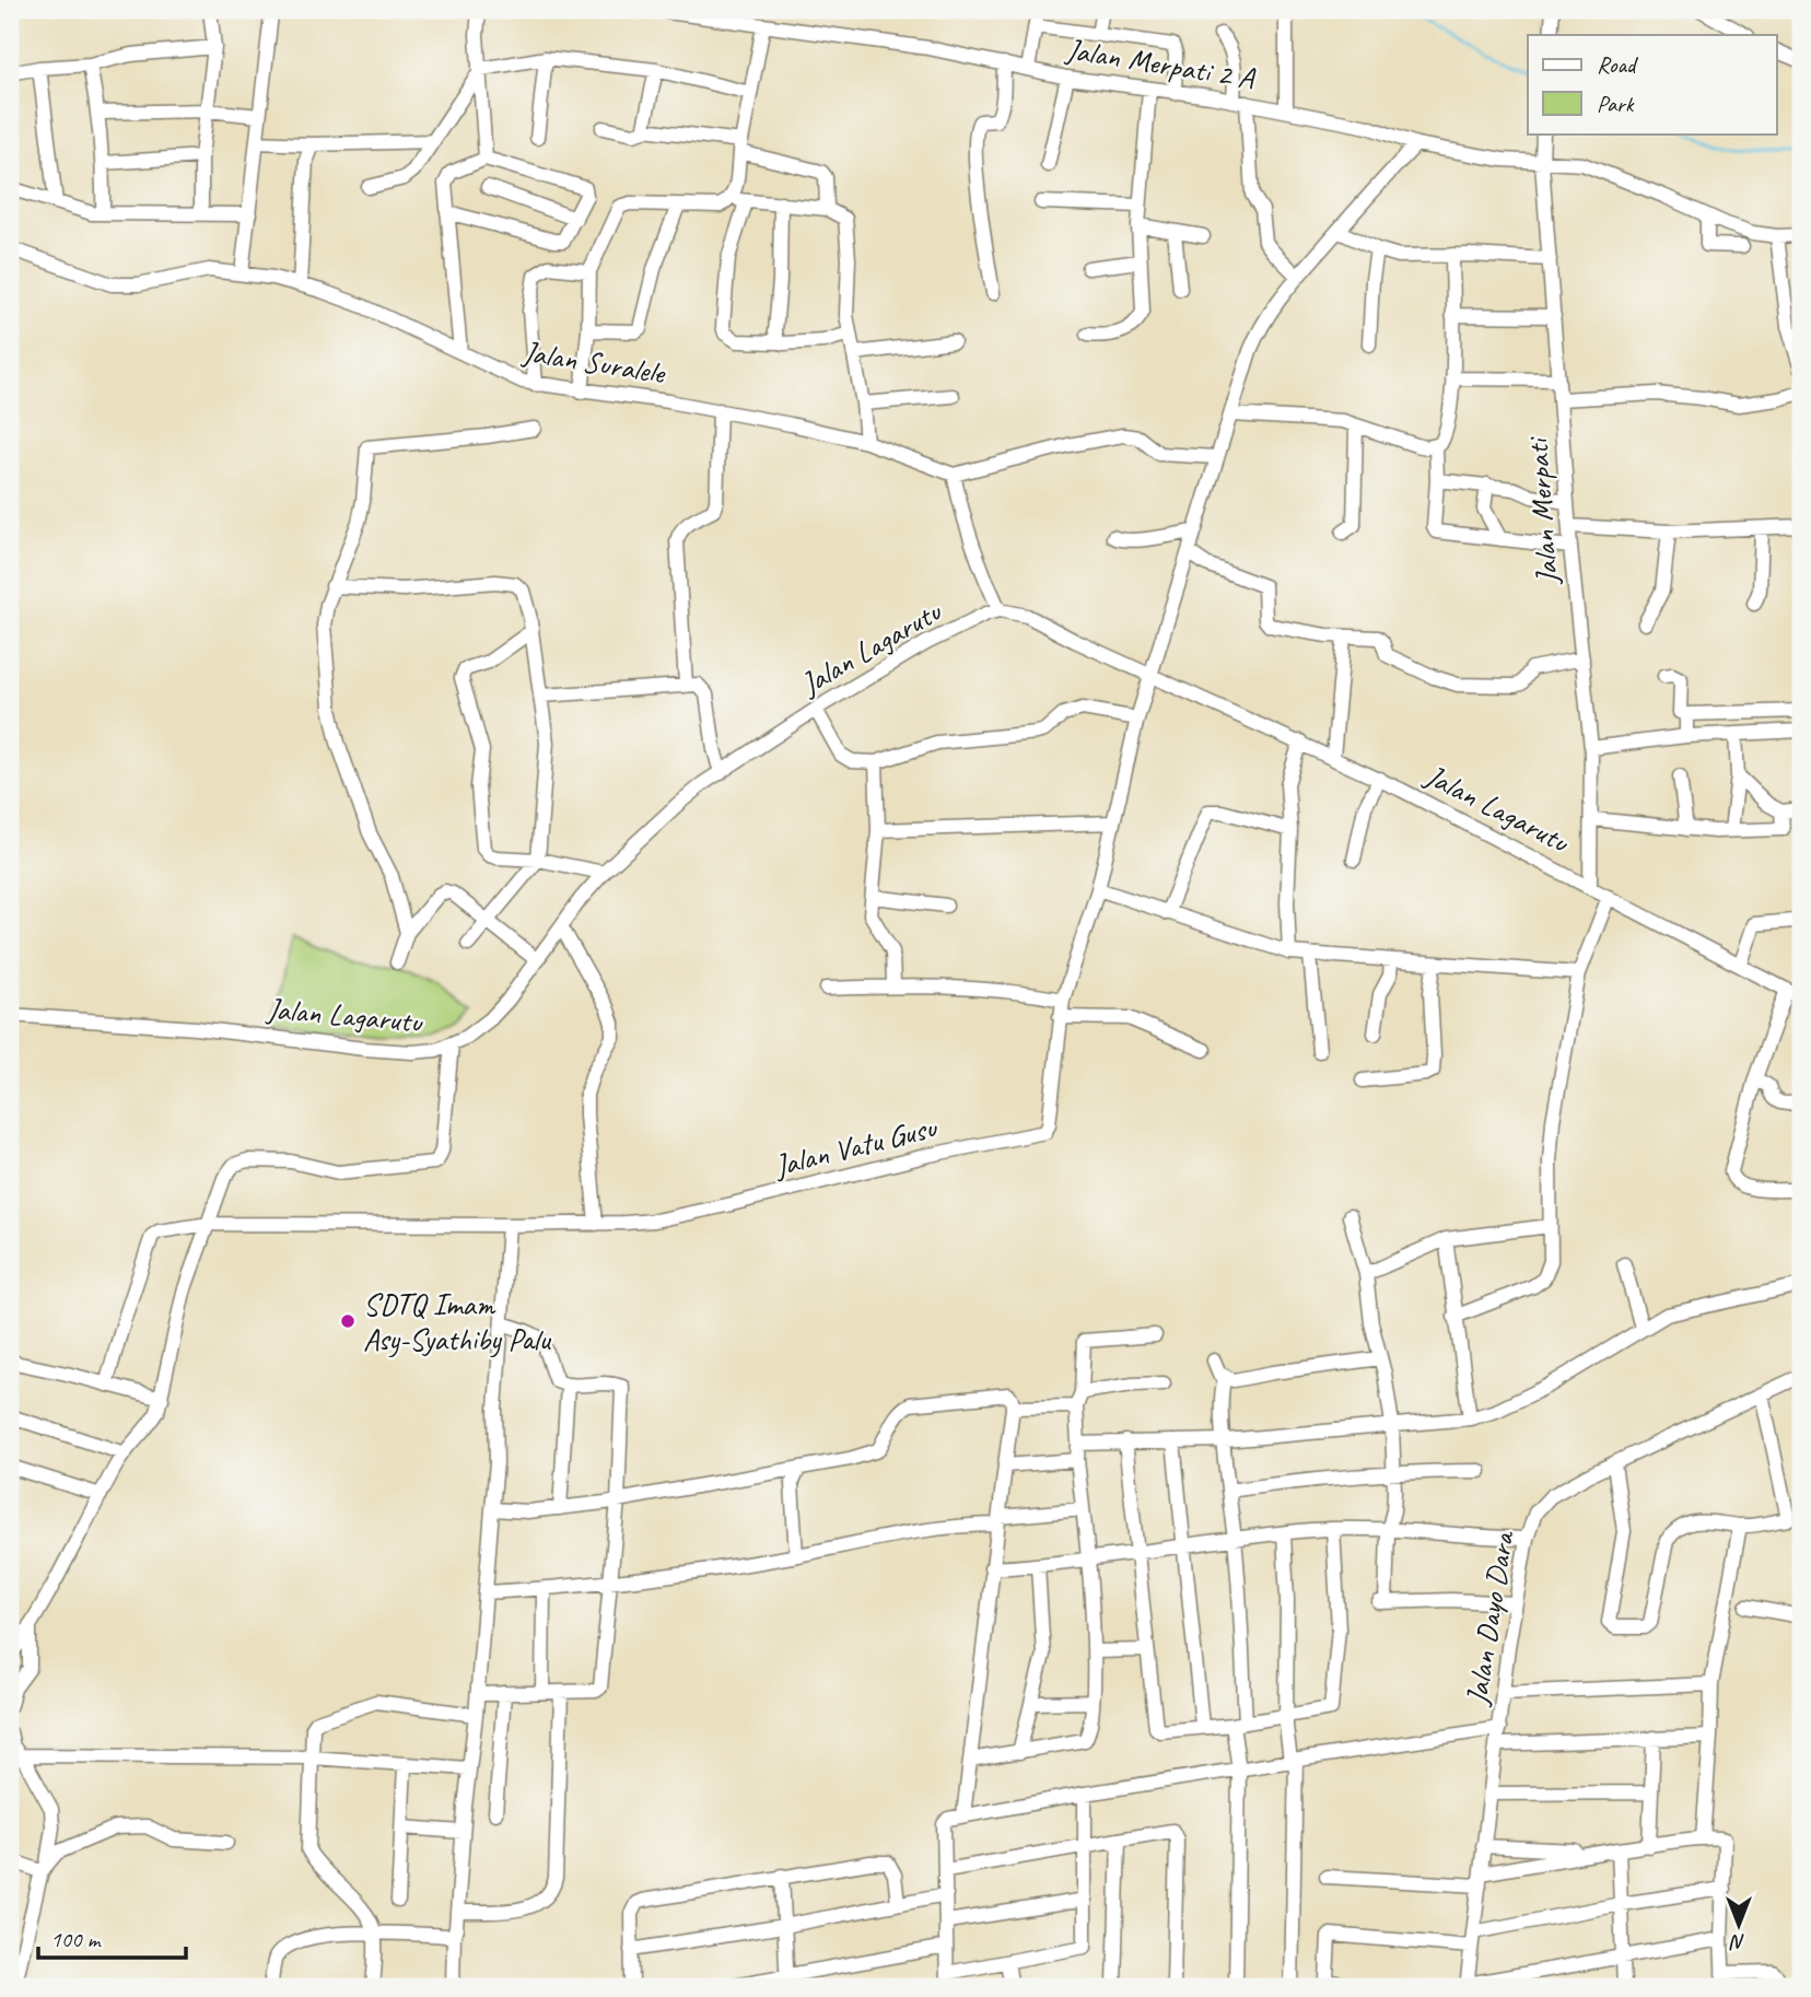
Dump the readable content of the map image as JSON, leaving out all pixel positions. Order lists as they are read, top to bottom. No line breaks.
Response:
{"streets":{"street":["Jalan Merpati 2 A","Jalan Suralele","Jalan Merpati","Jalan Lagarutu","Jalan Vatu Gusu","Jalan Dayo Dara"]},"crossings":[["Jalan Merpati 2 A","Jalan Merpati"],["Jalan Merpati","Jalan Lagarutu"],["Jalan Lagarutu","Jalan Vatu Gusu"]],"places":["SDTQ Imam Asy-Syathiby Palu"],"legend":["Road","Park"],"scale_bar":"100 m","north":"bottom"}
